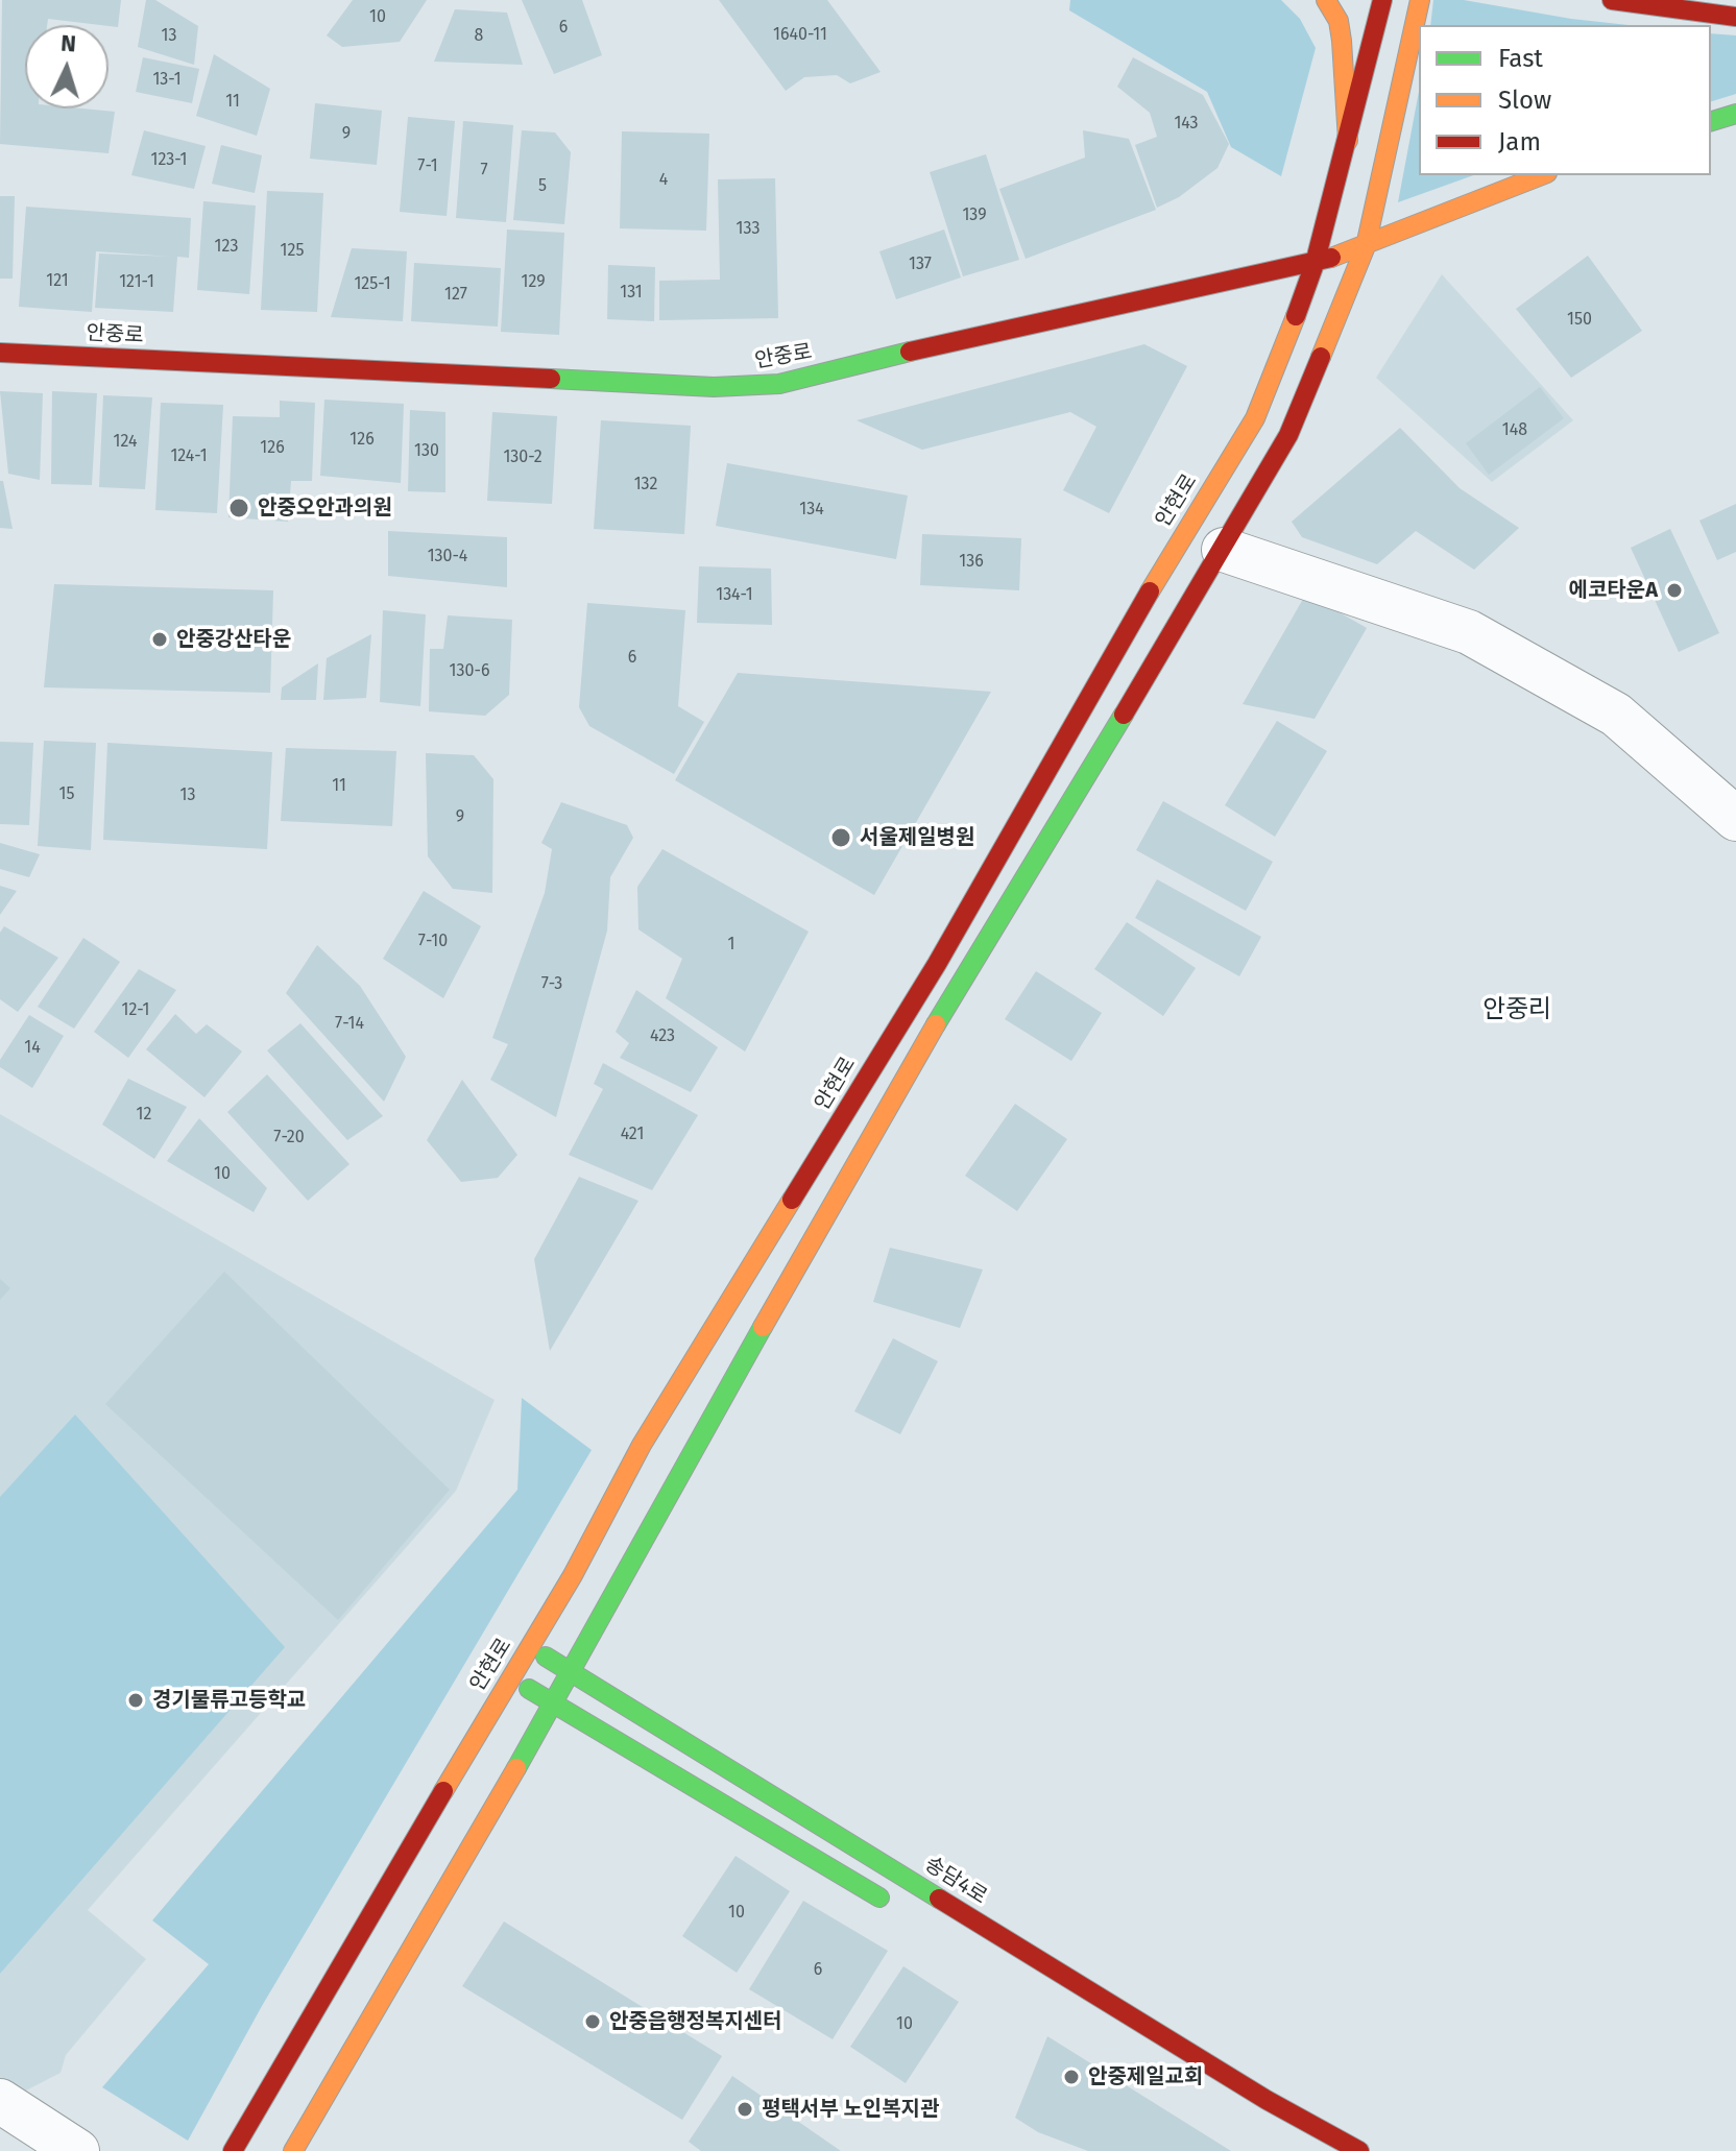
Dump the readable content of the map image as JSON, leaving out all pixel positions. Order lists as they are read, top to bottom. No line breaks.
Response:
{"streets":{"main road":["안중로","안현로","송담4로"]},"crossings":[["안중로","안현로"],["안현로","송담4로"]],"districts":["안중리"],"places":["안중오안과의원","에코타운A","안중강산타운","서울제일병원","경기물류고등학교","안중읍행정복지센터","안중제일교회","평택서부 노인복지관"],"house_numbers":["10","6","1640-11","13","8","13-1","11","143","9","123-1","7-1","7","4","5","139","133","123","125","137","121","121-1","129","125-1","131","127","150","148","126","124","126","130","124-1","130-2","132","134","130-4","136","134-1","6","130-6","11","15","13","9","7-10","1","7-3","12-1","7-14","423","14","12","421","7-20","10","10","6","10"],"legend":["Fast","Slow","Jam"],"north":"top"}
